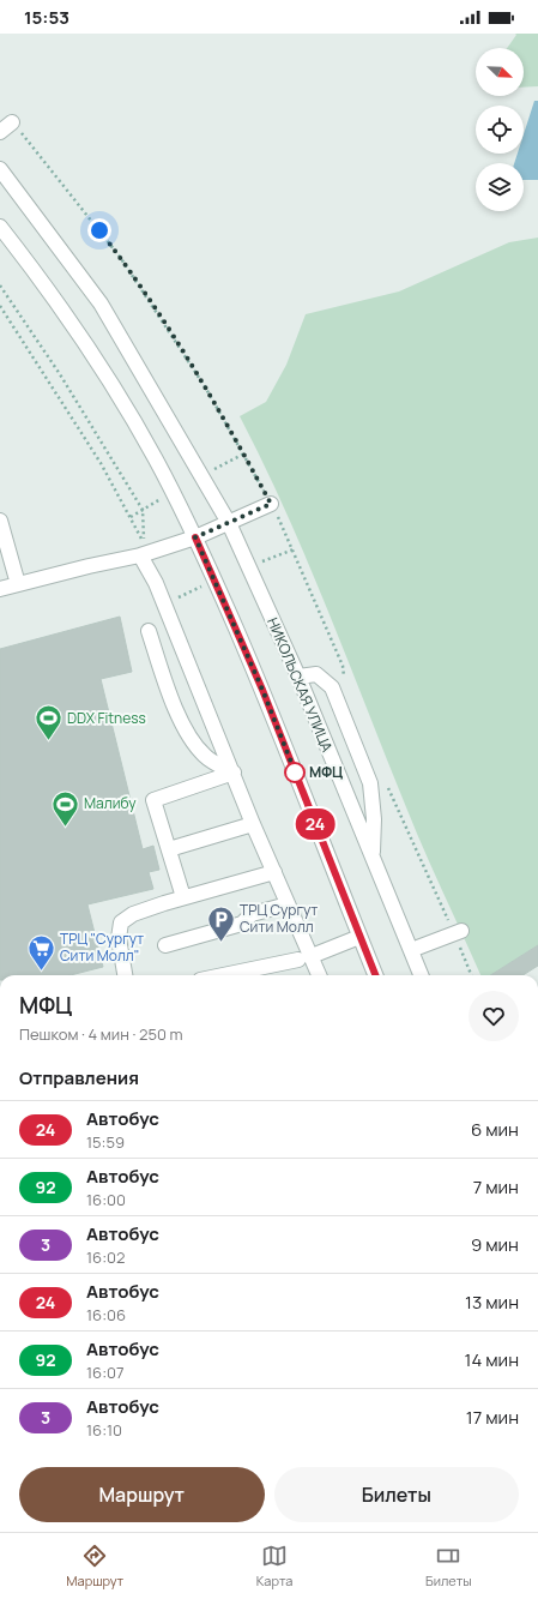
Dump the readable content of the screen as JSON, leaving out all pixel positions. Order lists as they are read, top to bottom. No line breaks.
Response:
{"streets":{"street":["НИКОЛЬСКАЯ УЛИЦА"]},"places":{"sports":["DDX Fitness","Малибу"],"other":["МФЦ"],"parking":["ТРЦ Сургут Сити Молл"],"supermarket":["ТРЦ \"Сургут Сити Молл\""]},"lines":["bus line 24"],"north":"bottom right","page":{"status":"15:53","on_map":"24","heading":[["МФЦ","Пешком · 4 мин · 250 m"],"Отправления"],"list":[{"mark":"24","name":"Автобус","note":"15:59","value":"6 мин"},{"mark":"92","name":"Автобус","note":"16:00","value":"7 мин"},{"mark":"3","name":"Автобус","note":"16:02","value":"9 мин"},{"mark":"24","name":"Автобус","note":"16:06","value":"13 мин"},{"mark":"92","name":"Автобус","note":"16:07","value":"14 мин"},{"mark":"3","name":"Автобус","note":"16:10","value":"17 мин"}],"buttons":["Маршрут","Билеты"],"tabs":["Маршрут","Карта","Билеты"]}}
